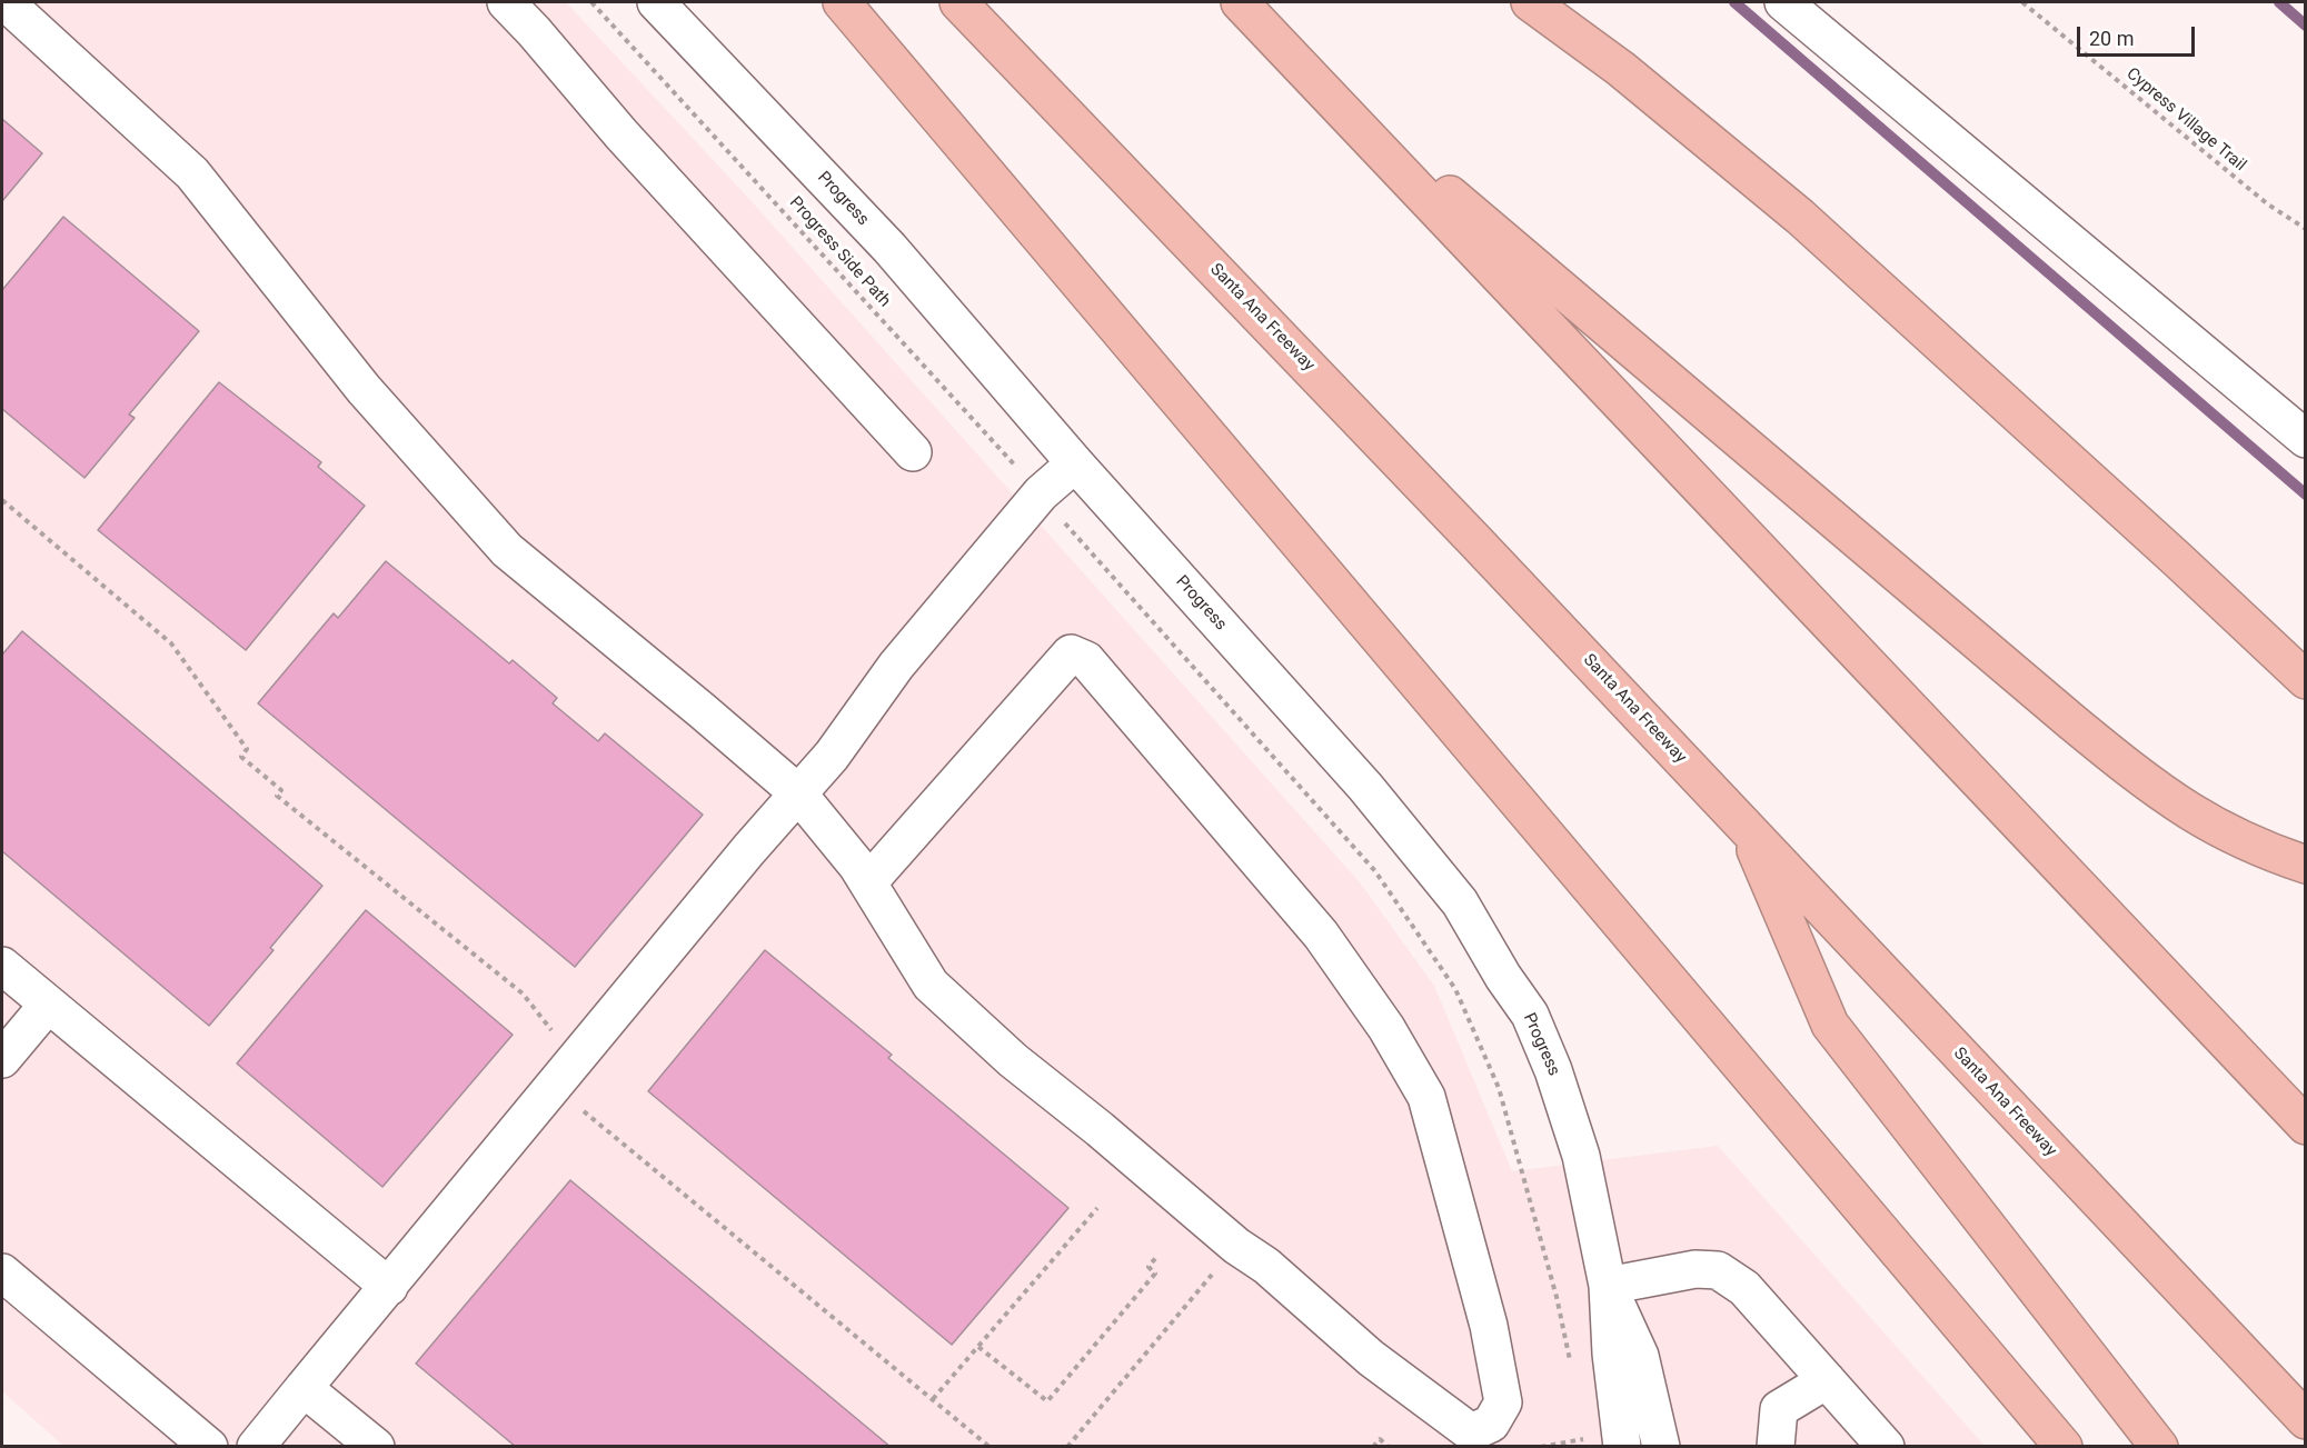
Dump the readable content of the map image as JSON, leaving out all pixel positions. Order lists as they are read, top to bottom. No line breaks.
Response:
{"streets":{"highway":["Santa Ana Freeway"],"street":["Progress"],"path":["Cypress Village Trail","Progress Side Path"]},"scale_bar":"20 m"}
